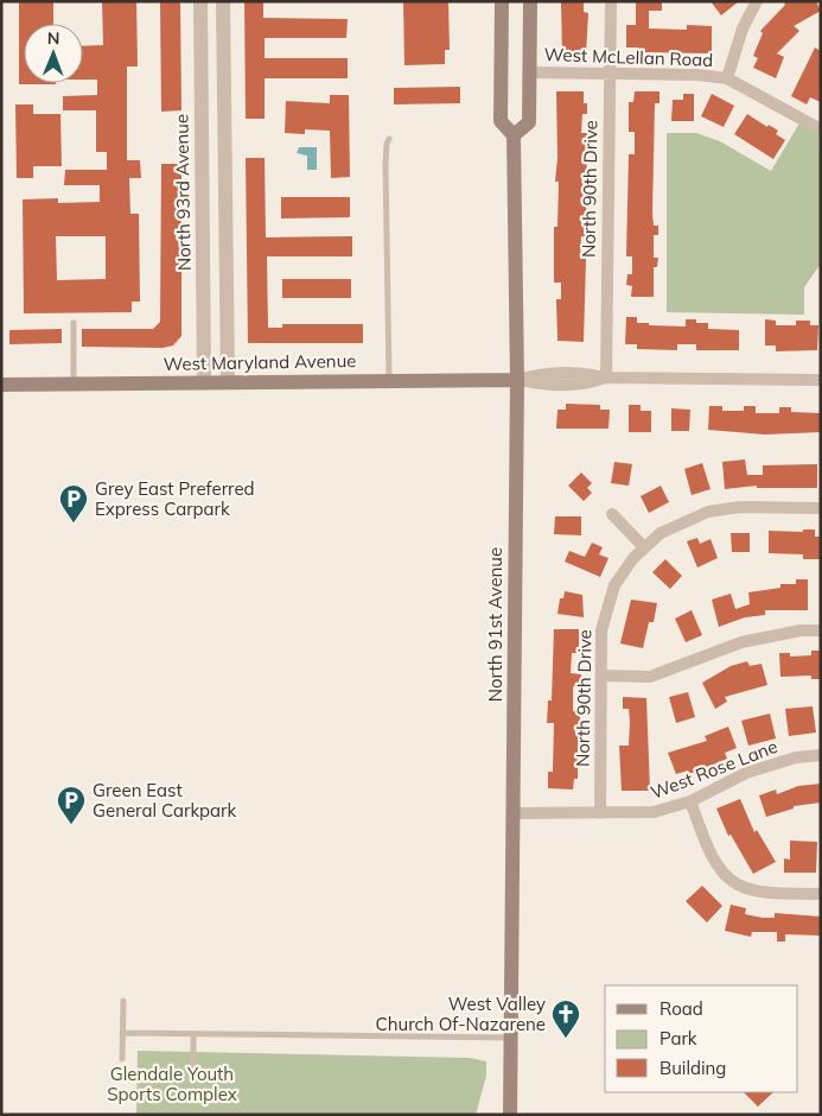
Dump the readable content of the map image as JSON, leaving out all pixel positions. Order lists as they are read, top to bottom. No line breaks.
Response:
{"streets":{"main road":["West Maryland Avenue","North 91st Avenue"],"street":["West McLellan Road","North 90th Drive","North 93rd Avenue","West Rose Lane"]},"crossings":[["West McLellan Road","North 90th Drive"],["North 90th Drive","West Maryland Avenue"],["North 90th Drive","West Rose Lane"],["North 93rd Avenue","West Maryland Avenue"],["West Maryland Avenue","North 91st Avenue"],["North 91st Avenue","West Rose Lane"]],"parks":["Glendale Youth Sports Complex"],"places":{"parking":["Grey East Preferred Express Carpark","Green East General Carkpark"],"church":["West Valley Church Of-Nazarene"]},"legend":["Road","Park","Building"],"north":"top"}
